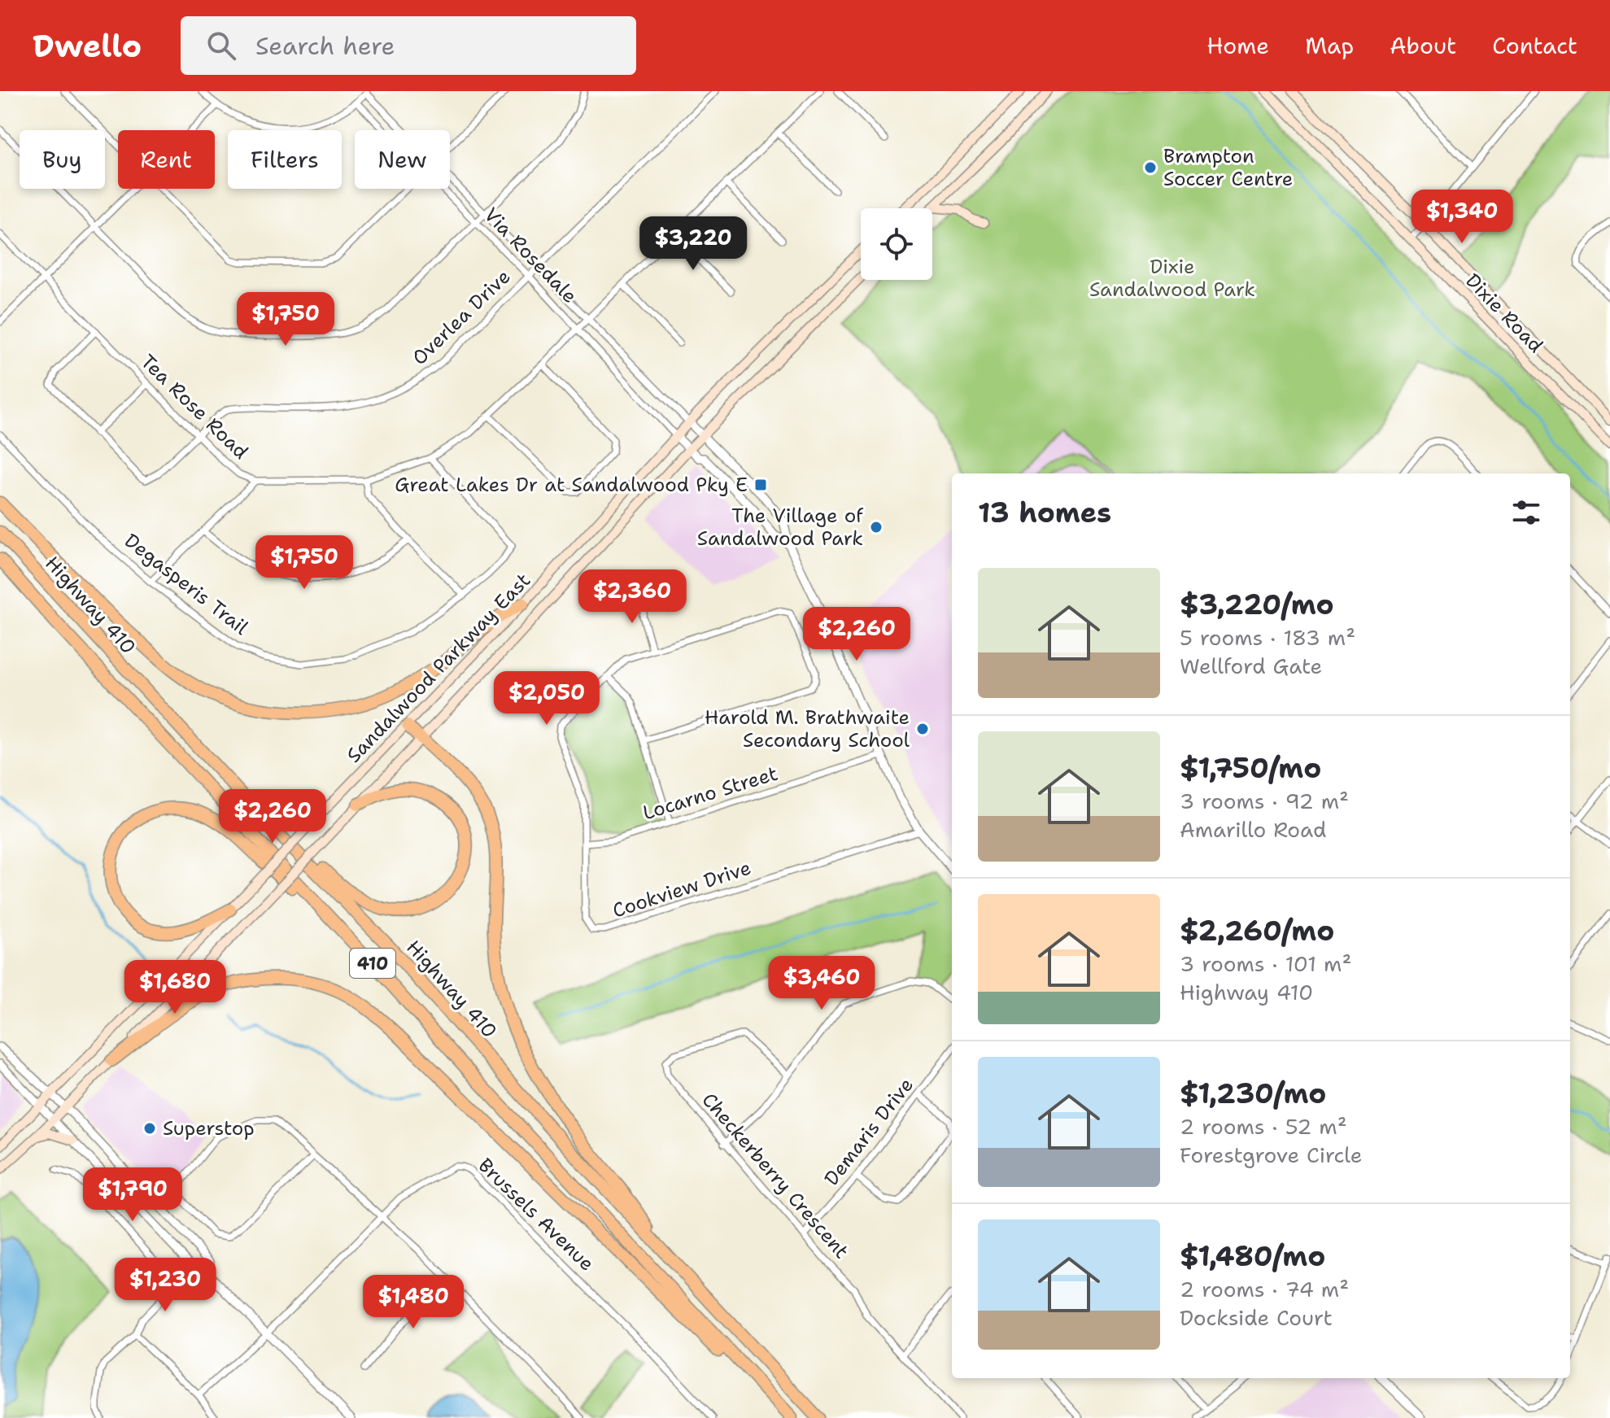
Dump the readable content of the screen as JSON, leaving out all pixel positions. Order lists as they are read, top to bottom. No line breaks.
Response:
{"streets":{"highway":["Highway 410","410"],"main road":["Dixie Road","Sandalwood Parkway East"],"street":["Via Rosedale","Overlea Drive","Tea Rose Road","Degasperis Trail","Locarno Street","Cookview Drive","Demaris Drive","Checkerberry Crescent","Brussels Avenue"]},"crossings":[["Via Rosedale","Overlea Drive"],["Via Rosedale","Tea Rose Road"],["Via Rosedale","Sandalwood Parkway East"],["Overlea Drive","Tea Rose Road"],["Tea Rose Road","Degasperis Trail"],["Locarno Street","Cookview Drive"],["Demaris Drive","Checkerberry Crescent"]],"parks":["Dixie Sandalwood Park"],"places":{"other":["Brampton Soccer Centre","The Village of Sandalwood Park","Harold M. Brathwaite Secondary School","Superstop"],"transit":["Great Lakes Dr at Sandalwood Pky E"]},"page":{"header":"Dwello","search":"Search here","nav":["Home","Map","About","Contact"],"chip":["Buy","Rent","Filters","New"],"price":["$1,340","$3,220","$1,750","$1,750","$2,360","$2,260","$2,050","$2,260","$3,460","$1,680","$1,790","$1,230","$1,480"],"heading":"13 homes","list":[{"name":"$3,220/mo","note":"5 rooms · 183 m² · Wellford Gate"},{"name":"$1,750/mo","note":"3 rooms · 92 m² · Amarillo Road"},{"name":"$2,260/mo","note":"3 rooms · 101 m² · Highway 410"},{"name":"$1,230/mo","note":"2 rooms · 52 m² · Forestgrove Circle"},{"name":"$1,480/mo","note":"2 rooms · 74 m² · Dockside Court"}]}}
